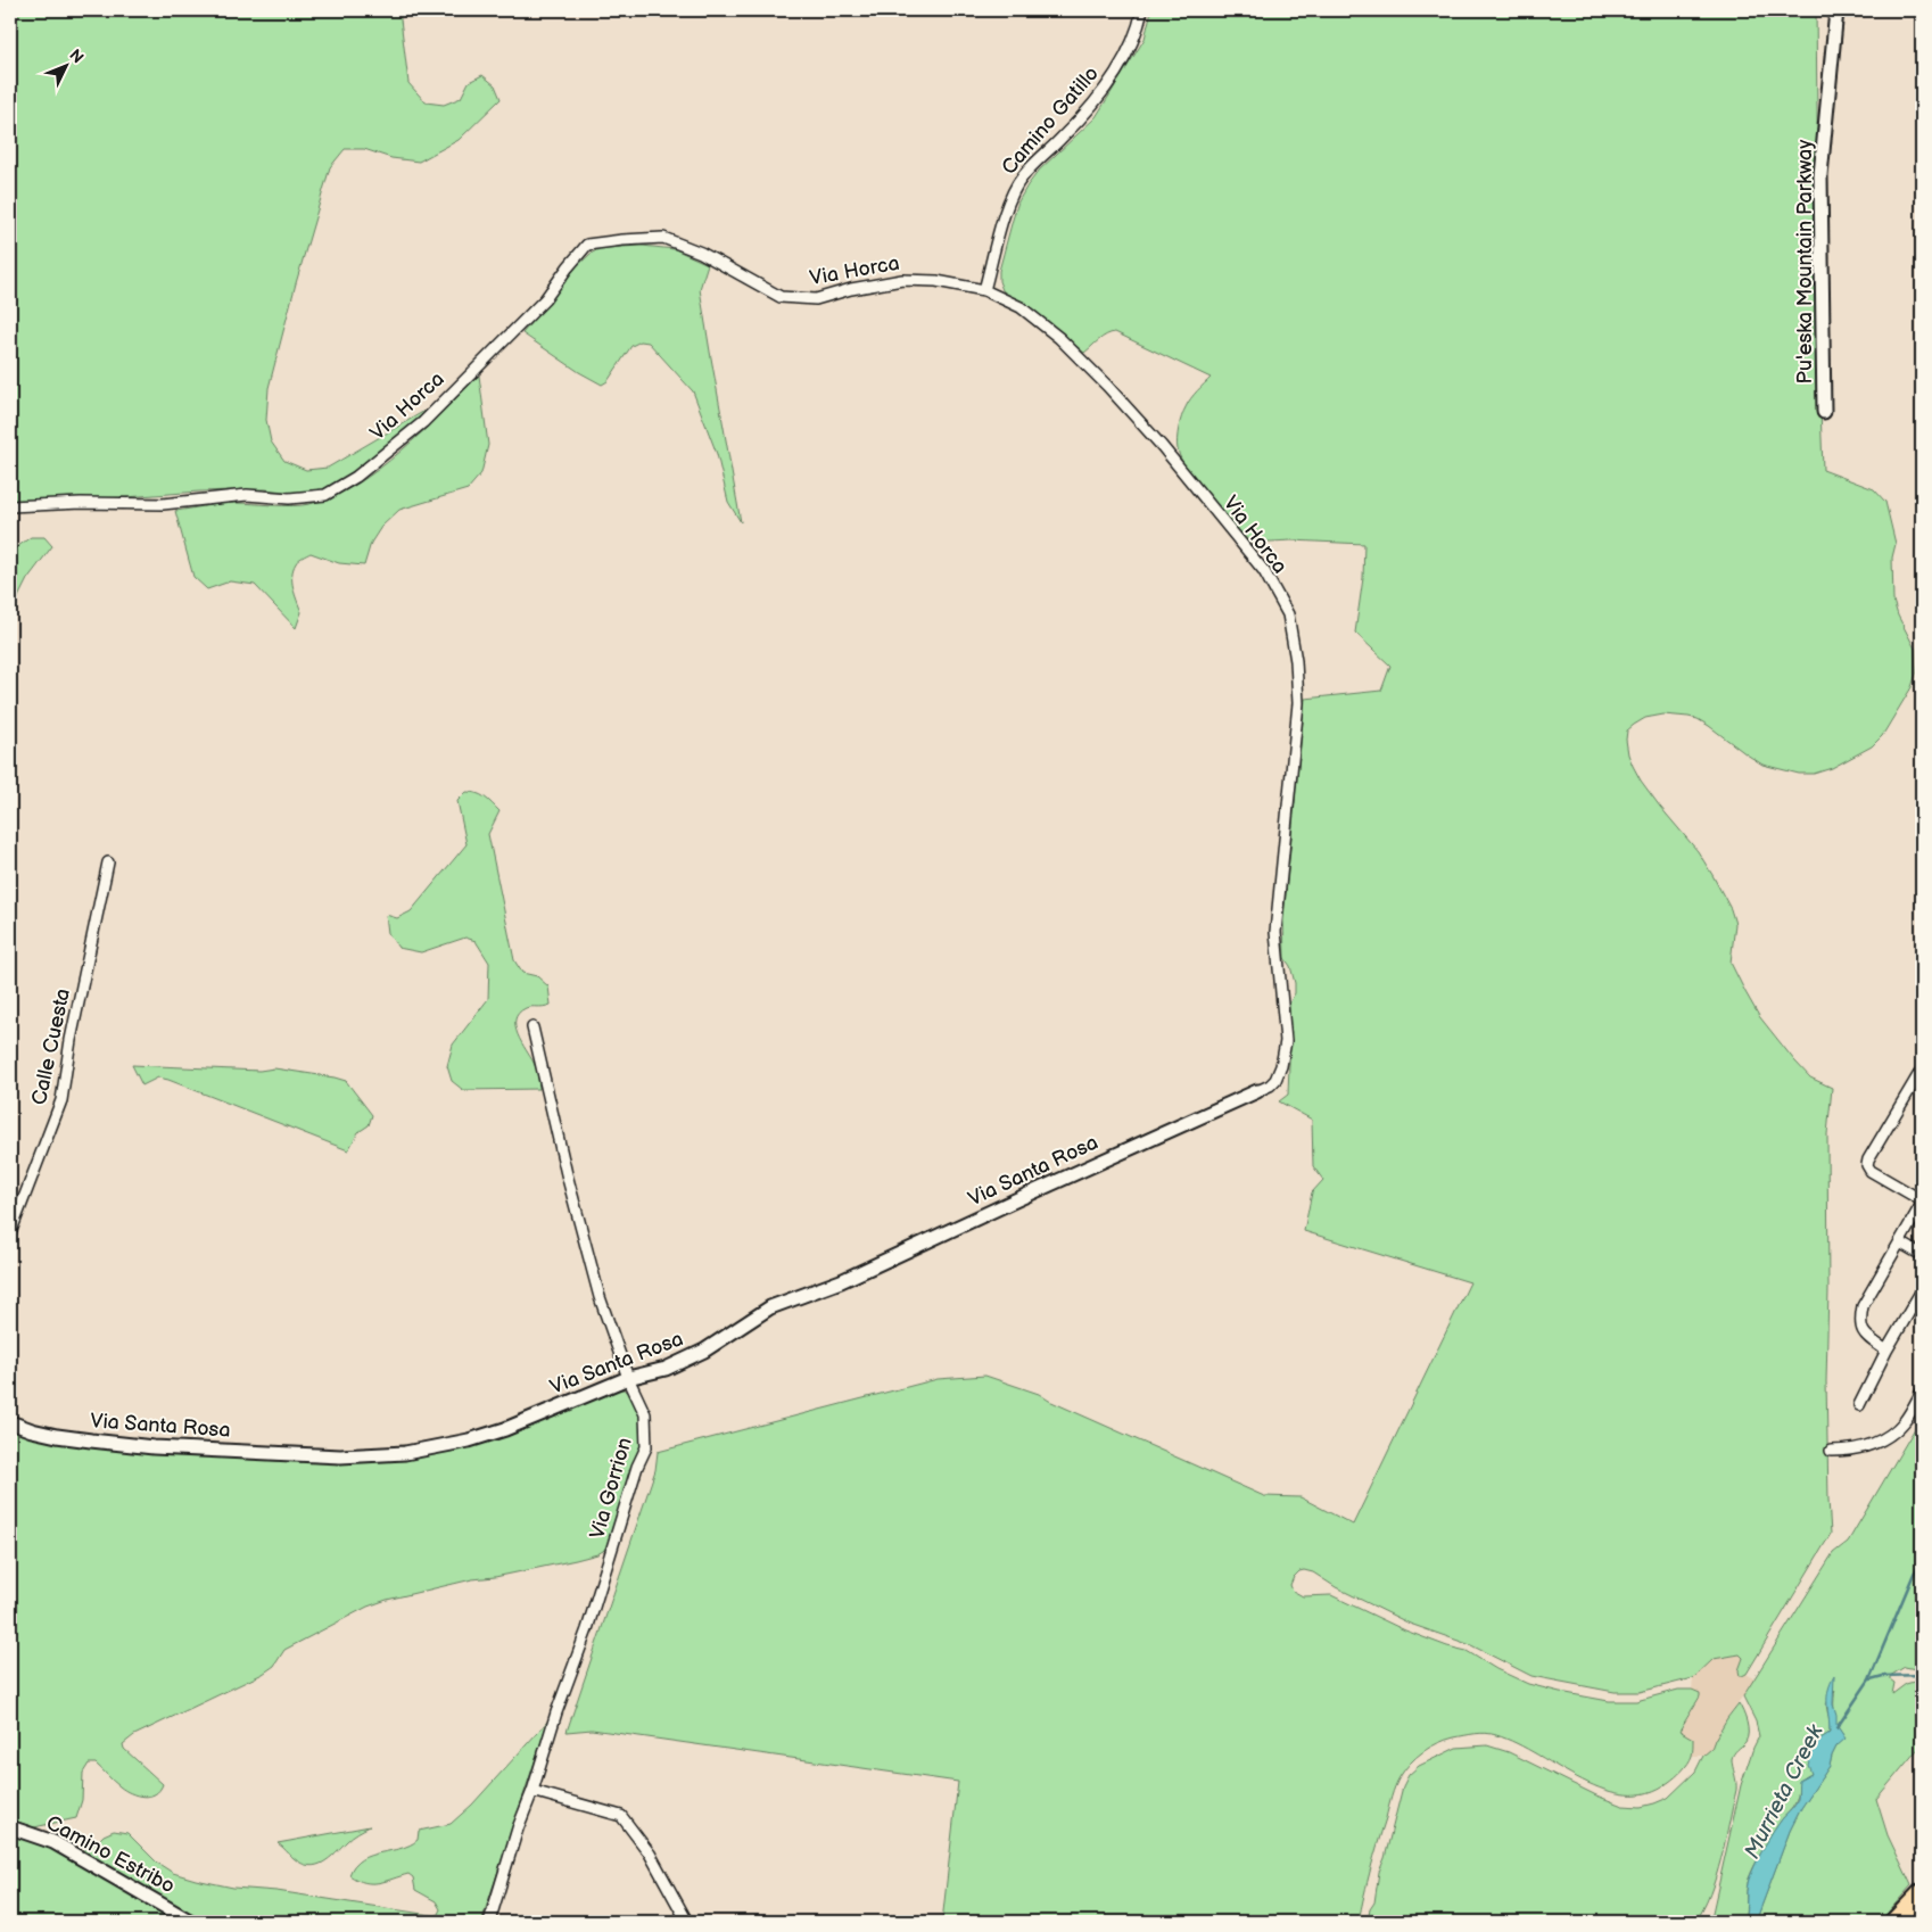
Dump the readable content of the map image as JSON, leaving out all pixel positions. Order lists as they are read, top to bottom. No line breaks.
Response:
{"streets":{"street":["Camino Gatillo","Pu'eska Mountain Parkway","Via Horca","Calle Cuesta","Via Santa Rosa","Via Gorrion","Camino Estribo"]},"crossings":[["Camino Gatillo","Via Horca"],["Via Horca","Via Santa Rosa"],["Via Santa Rosa","Via Gorrion"]],"water":["Murrieta Creek"],"north":"top right"}
